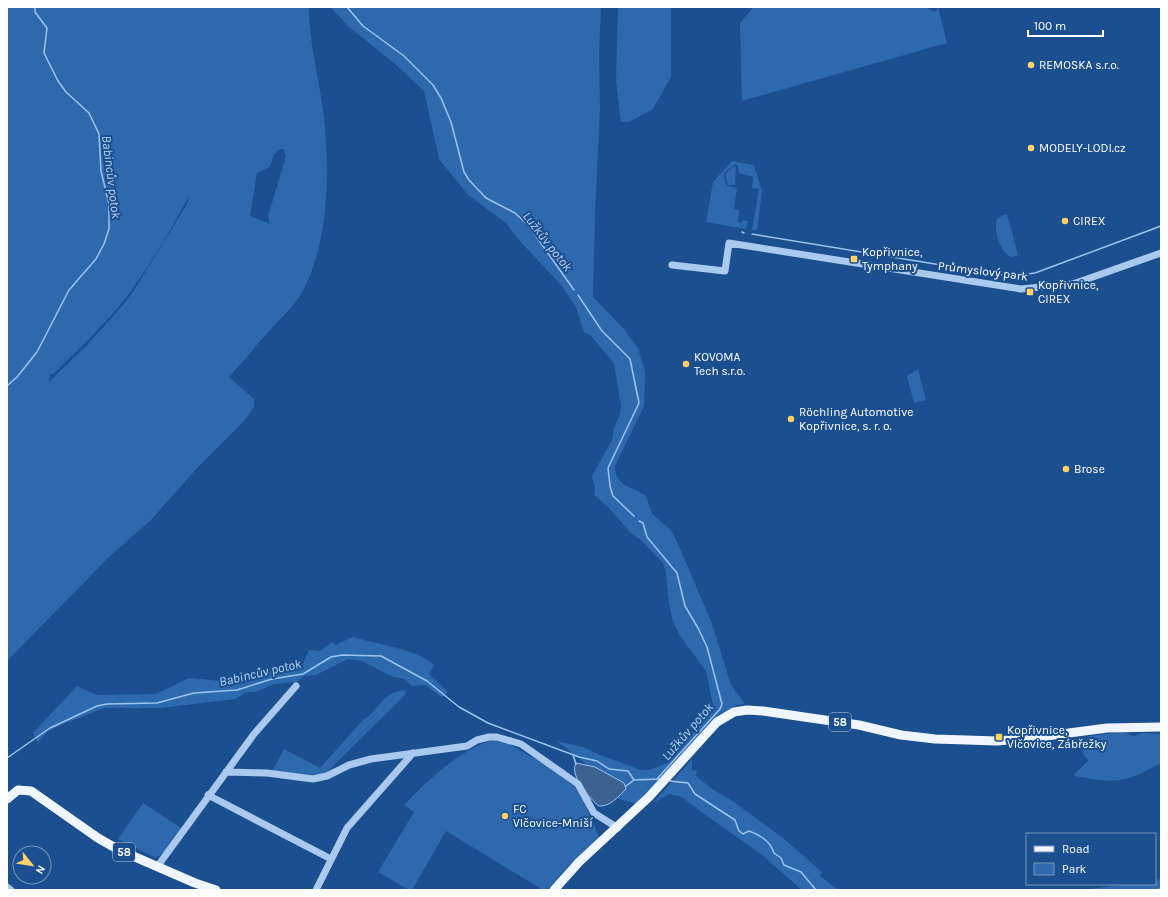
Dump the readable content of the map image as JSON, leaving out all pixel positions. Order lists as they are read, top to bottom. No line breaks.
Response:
{"streets":{"main road":["58"],"street":["Průmyslový park"]},"water":["Babincův potok","Lužkův potok"],"places":{"other":["REMOSKA s.r.o.","MODELY-LODI.cz","CIREX","KOVOMA Tech s.r.o.","Röchling Automotive Kopřivnice, s. r. o.","Brose","FC Vlčovice-Mniší"],"transit":["Kopřivnice, Tymphany","Kopřivnice, CIREX","Kopřivnice, Vlčovice, Zábřežky"]},"legend":["Road","Park"],"scale_bar":"100 m","north":"bottom right"}
